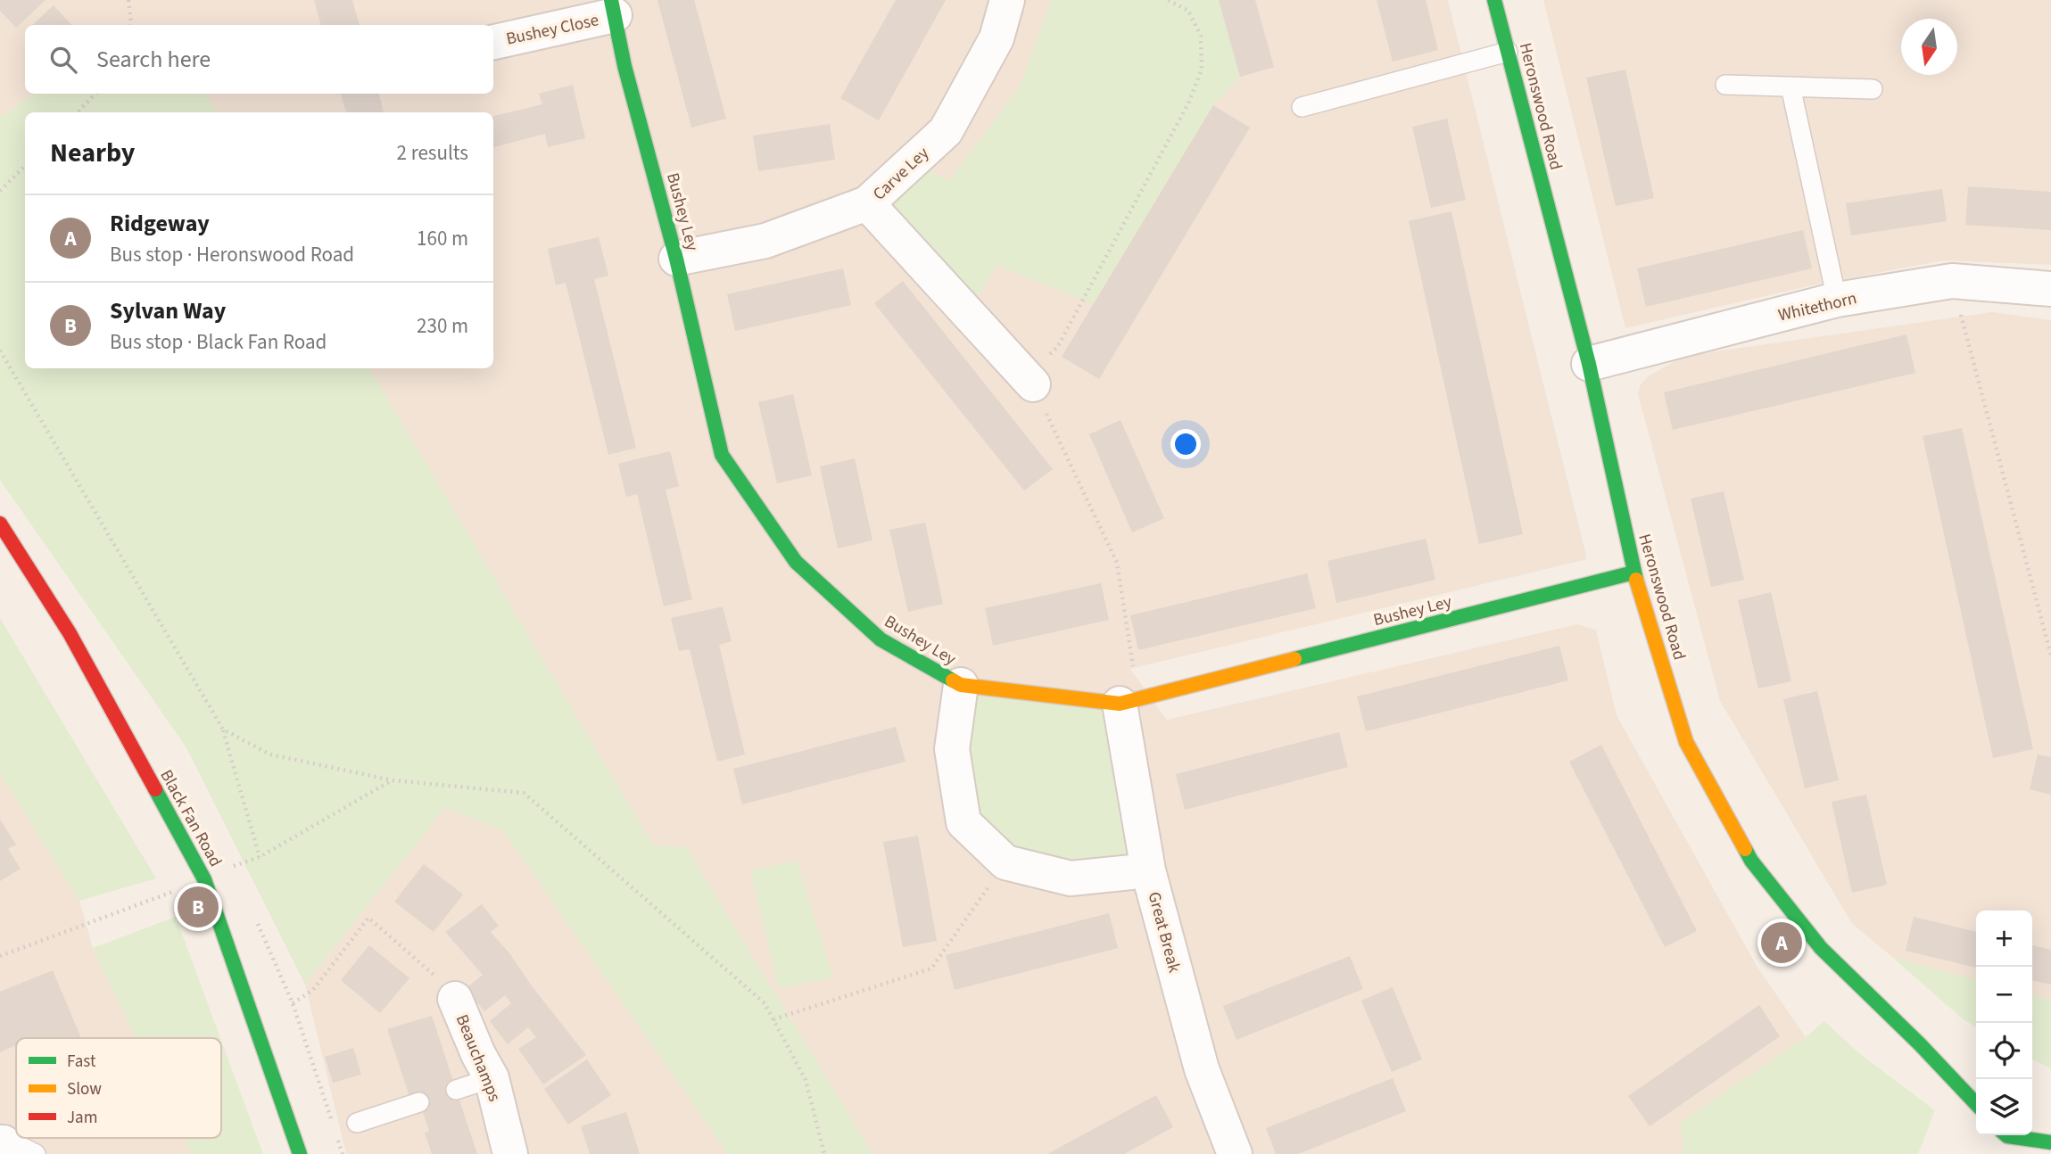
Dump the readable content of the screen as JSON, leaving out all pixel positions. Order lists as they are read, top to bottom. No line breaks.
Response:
{"streets":{"street":["Bushey Close","Heronswood Road","Carve Ley","Bushey Ley","Whitethorn","Black Fan Road","Great Break","Beauchamps"]},"crossings":[["Bushey Close","Bushey Ley"],["Heronswood Road","Bushey Ley"],["Heronswood Road","Whitethorn"],["Carve Ley","Bushey Ley"],["Bushey Ley","Great Break"]],"legend":["Fast","Slow","Jam"],"north":"bottom","page":{"search":"Search here","heading":["Nearby","2 results"],"list":[{"mark":"A","name":"Ridgeway","note":"Bus stop · Heronswood Road","value":"160 m"},{"mark":"B","name":"Sylvan Way","note":"Bus stop · Black Fan Road","value":"230 m"}],"pins":["B","A"],"map_buttons":["+","−"]}}
